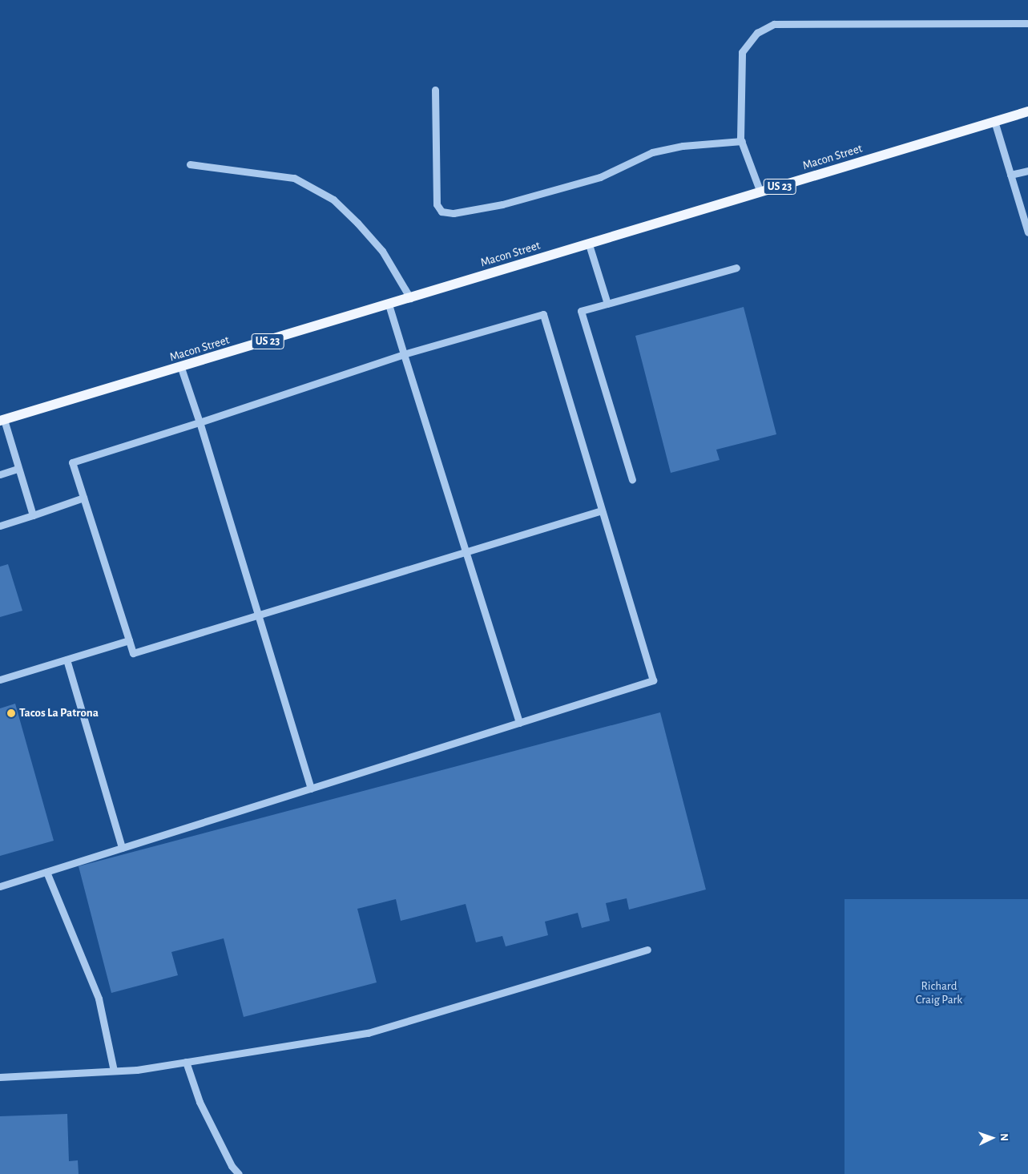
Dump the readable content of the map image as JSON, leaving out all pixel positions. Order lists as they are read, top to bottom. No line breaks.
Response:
{"streets":{"main road":["Macon Street","US 23"]},"parks":["Richard Craig Park"],"places":["Tacos La Patrona"],"north":"right"}
